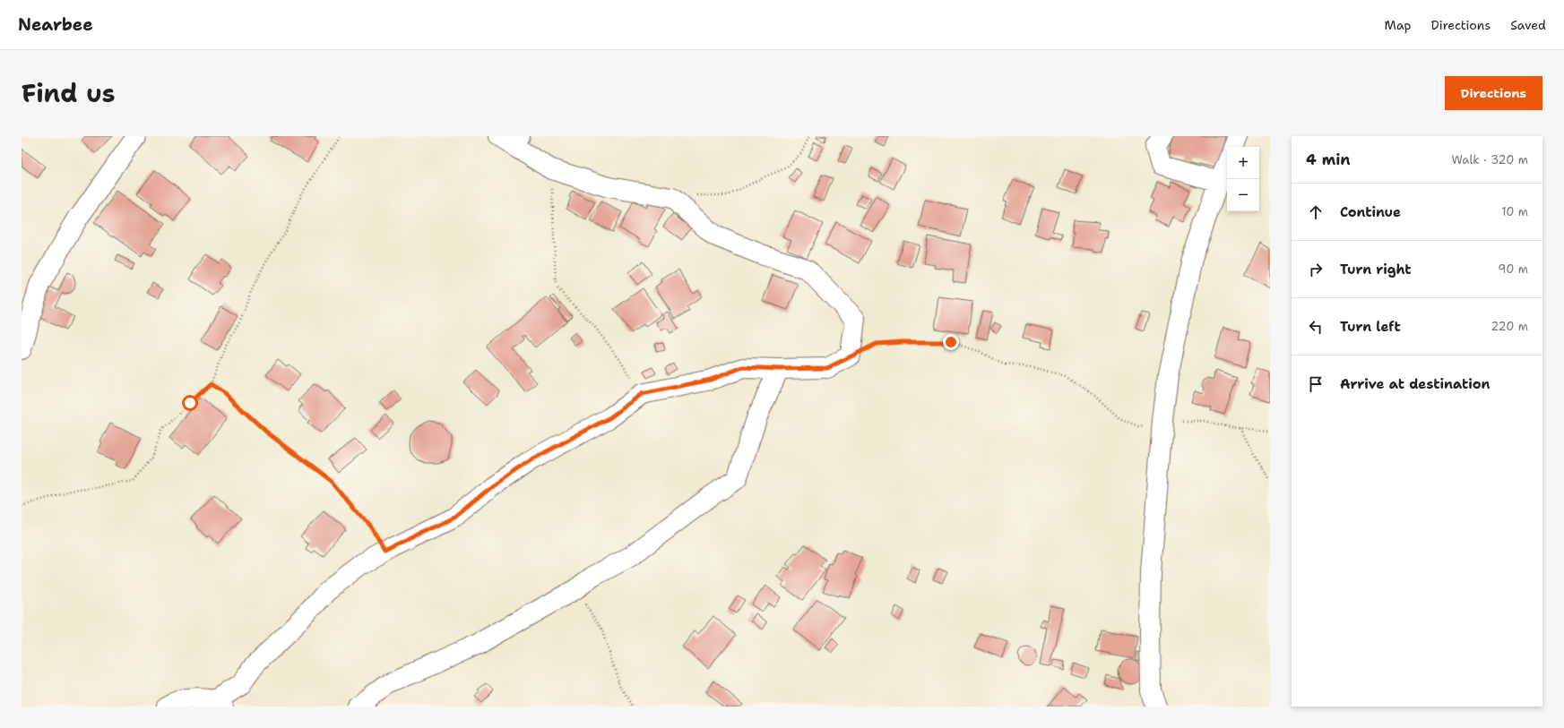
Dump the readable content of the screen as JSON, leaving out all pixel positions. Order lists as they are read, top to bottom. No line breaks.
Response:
{"page":{"header":"Nearbee","nav":["Map","Directions","Saved"],"title":"Find us","buttons":"Directions","heading":["4 min","Walk · 320 m"],"map_buttons":["+","−"],"list":[["Continue","10 m"],["Turn right","90 m"],["Turn left","220 m"],"Arrive at destination"]}}
